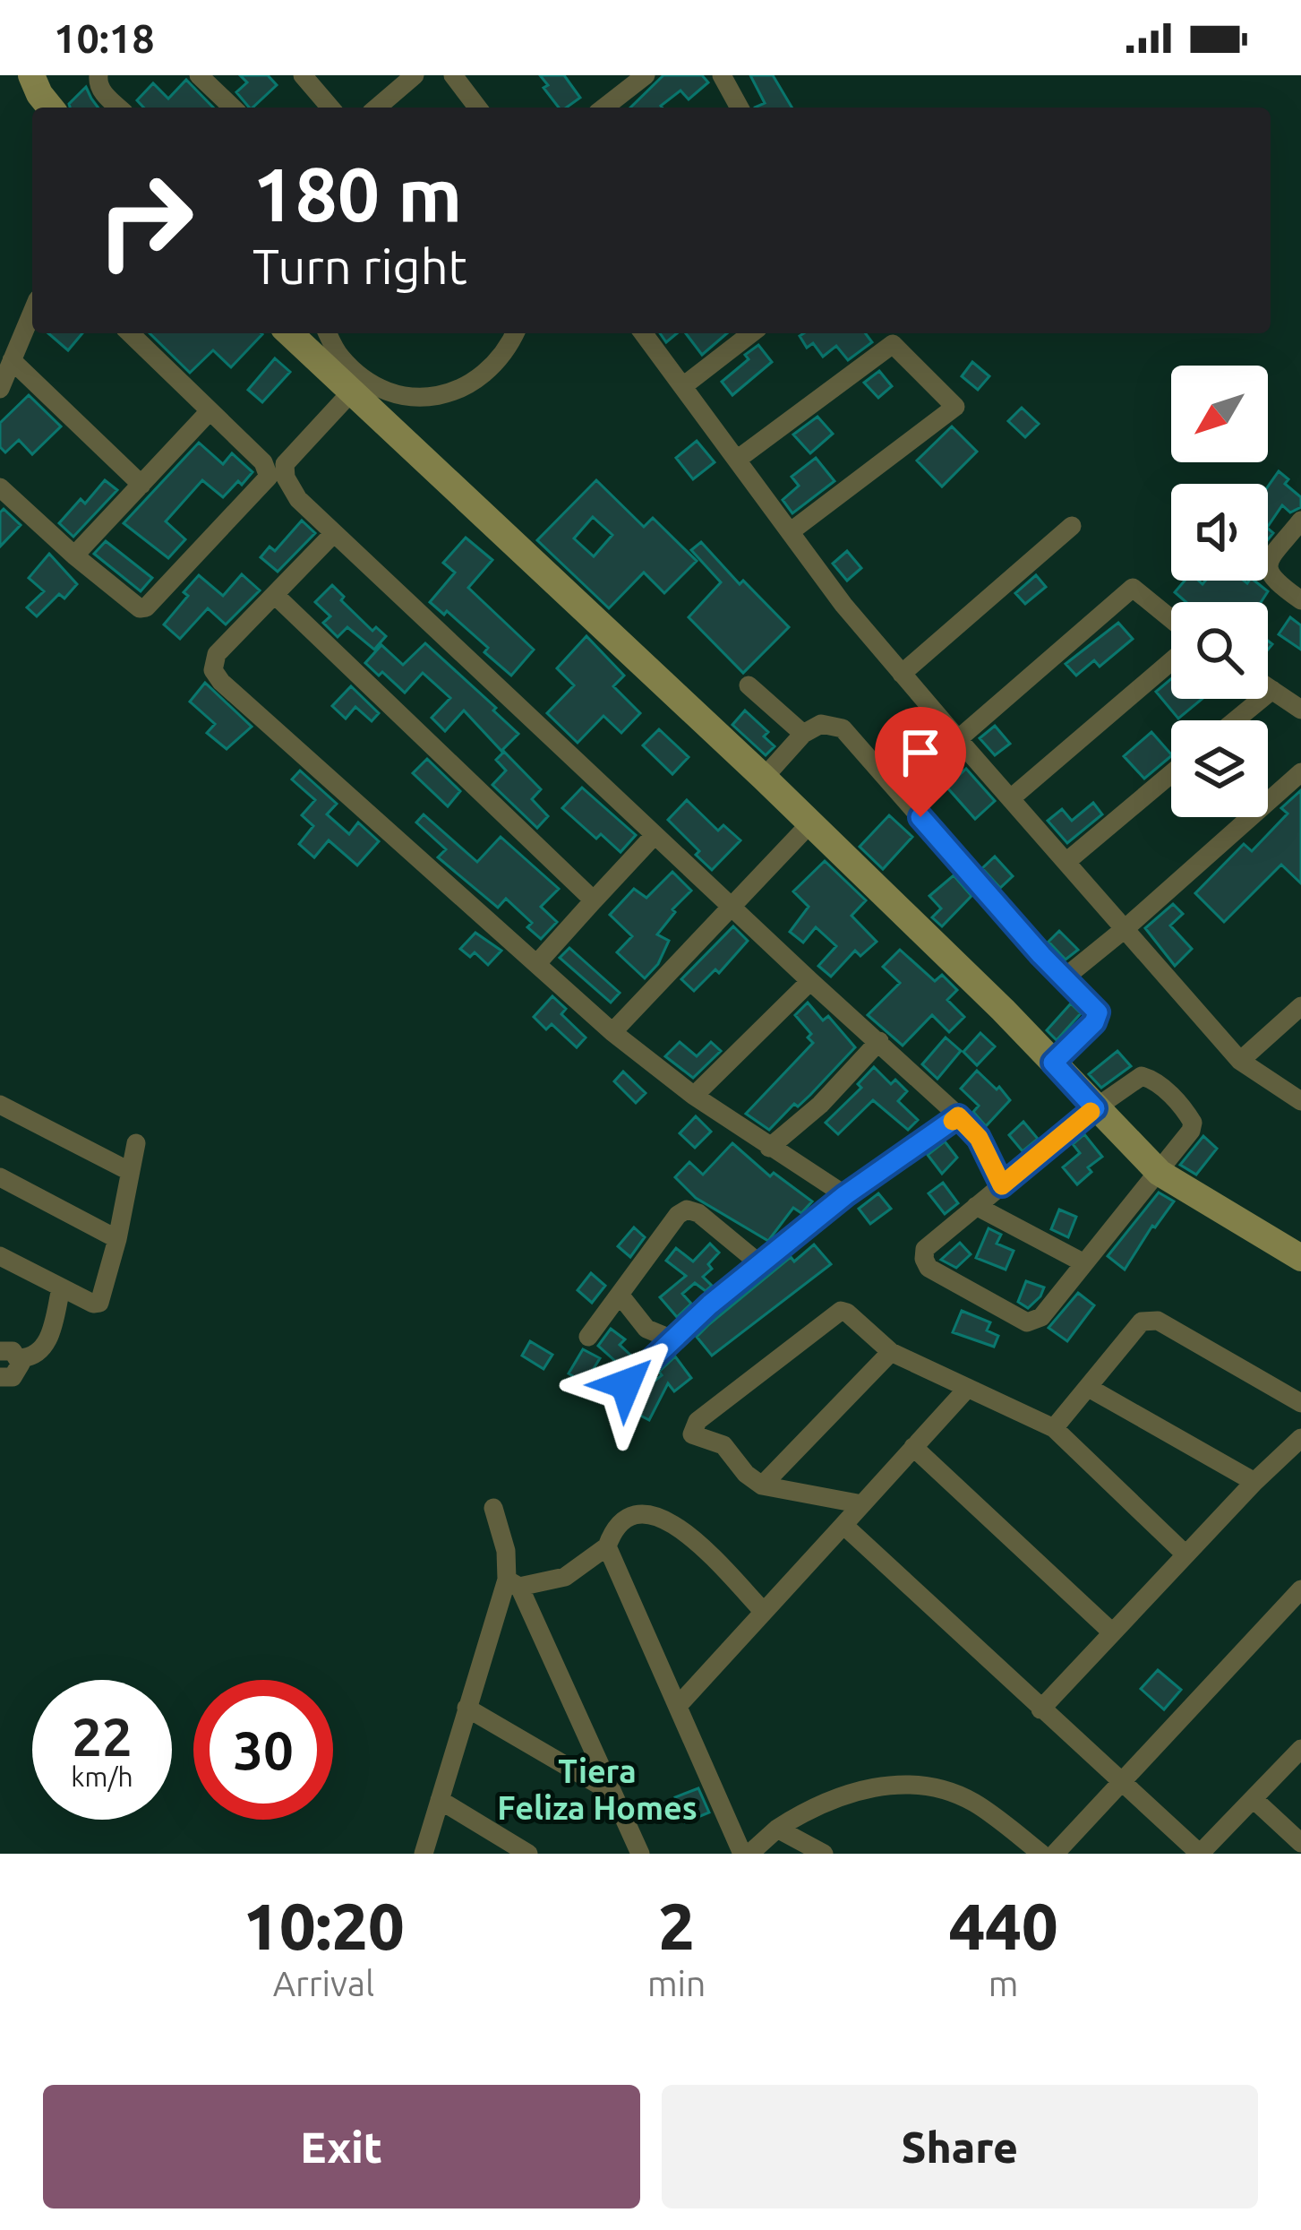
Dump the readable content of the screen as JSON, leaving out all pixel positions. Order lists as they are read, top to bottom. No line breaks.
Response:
{"districts":["Tiera Feliza Homes"],"north":"bottom left","page":{"status":"10:18","turn":["180 m","Turn right"],"speed":"22 km/h","limit":"30","eta":["10:20","Arrival","2","min","440","m"],"buttons":["Exit","Share"]}}
